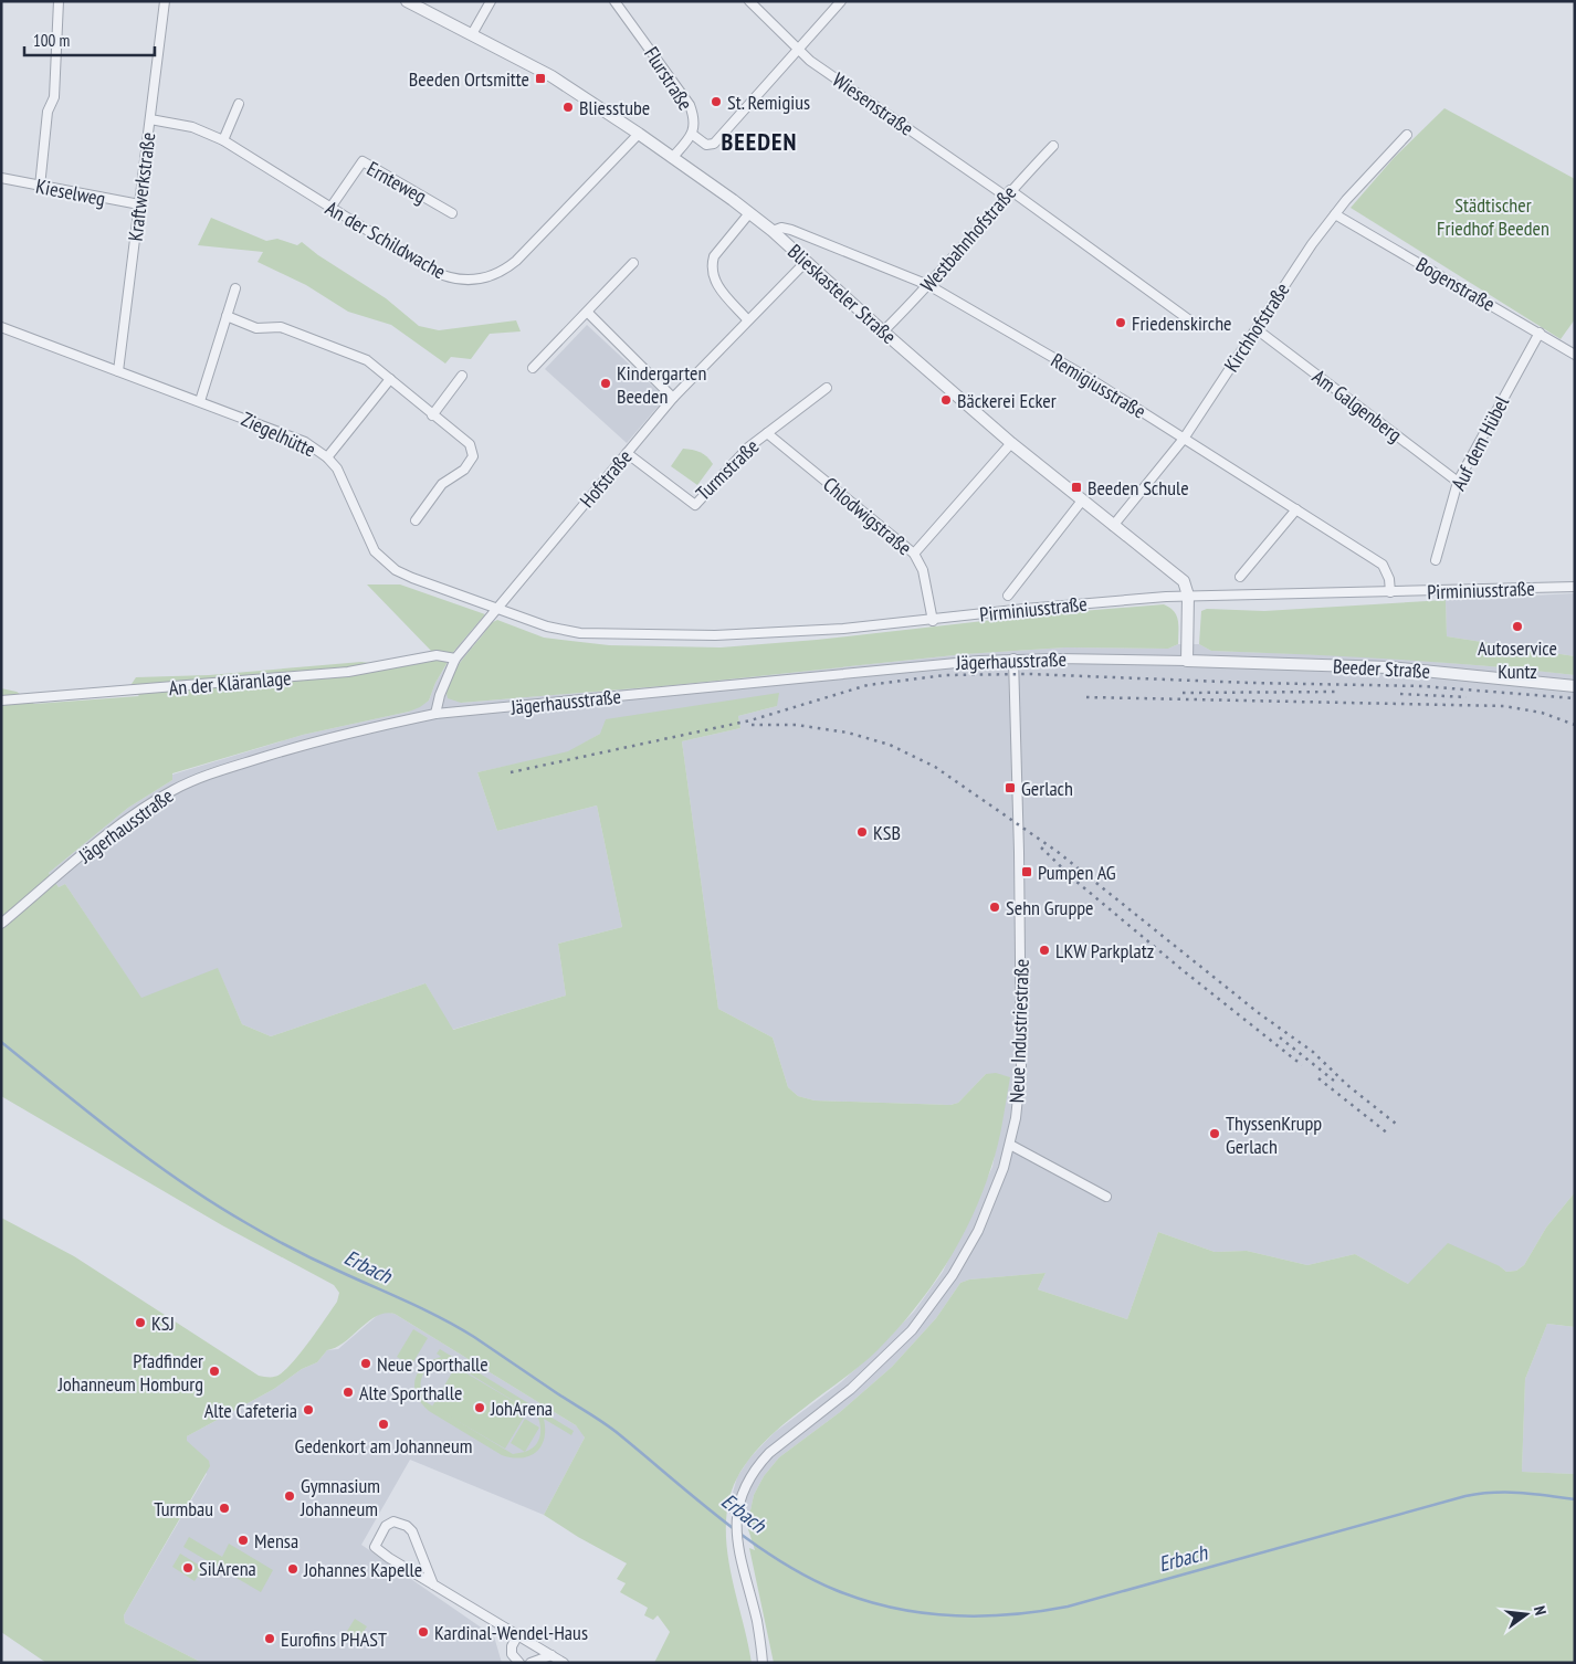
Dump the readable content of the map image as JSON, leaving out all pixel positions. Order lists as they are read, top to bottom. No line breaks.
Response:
{"streets":{"street":["Flurstraße","Wiesenstraße","Ernteweg","Kraftwerkstraße","Kieselweg","Westbahnhofstraße","An der Schildwache","Bogenstraße","Blieskasteler Straße","Kirchhofstraße","Remigiusstraße","Am Galgenberg","Ziegelhütte","Auf dem Hübel","Turmstraße","Hofstraße","Chlodwigstraße","Pirminiusstraße","Jägerhausstraße","Beeder Straße","An der Kläranlage","Neue Industriestraße"]},"crossings":[["Flurstraße","Blieskasteler Straße"],["Wiesenstraße","Westbahnhofstraße"],["Ernteweg","An der Schildwache"],["Kraftwerkstraße","Kieselweg"],["Kraftwerkstraße","An der Schildwache"],["Kraftwerkstraße","Ziegelhütte"],["Westbahnhofstraße","Blieskasteler Straße"],["Westbahnhofstraße","Remigiusstraße"],["An der Schildwache","Blieskasteler Straße"],["Bogenstraße","Kirchhofstraße"],["Bogenstraße","Auf dem Hübel"],["Blieskasteler Straße","Kirchhofstraße"],["Blieskasteler Straße","Remigiusstraße"],["Blieskasteler Straße","Hofstraße"],["Blieskasteler Straße","Pirminiusstraße"],["Blieskasteler Straße","Jägerhausstraße"],["Blieskasteler Straße","Beeder Straße"],["Kirchhofstraße","Remigiusstraße"],["Kirchhofstraße","Am Galgenberg"],["Remigiusstraße","Pirminiusstraße"],["Am Galgenberg","Auf dem Hübel"],["Ziegelhütte","Hofstraße"],["Ziegelhütte","Pirminiusstraße"],["Turmstraße","Hofstraße"],["Turmstraße","Chlodwigstraße"],["Hofstraße","Pirminiusstraße"],["Hofstraße","Jägerhausstraße"],["Hofstraße","An der Kläranlage"],["Chlodwigstraße","Pirminiusstraße"],["Jägerhausstraße","Beeder Straße"],["Jägerhausstraße","Neue Industriestraße"]],"districts":["BEEDEN"],"water":["Erbach"],"parks":["Städtischer Friedhof Beeden"],"places":{"transit":["Beeden Ortsmitte","Beeden Schule","Gerlach","Pumpen AG"],"other":["St. Remigius","Bliesstube","Friedenskirche","Kindergarten Beeden","Bäckerei Ecker","Autoservice Kuntz","KSB","Sehn Gruppe","LKW Parkplatz","ThyssenKrupp Gerlach","KSJ","Neue Sporthalle","Pfadfinder Johanneum Homburg","Alte Sporthalle","JohArena","Alte Cafeteria","Gedenkort am Johanneum","Gymnasium Johanneum","Turmbau","Mensa","SilArena","Johannes Kapelle","Kardinal-Wendel-Haus","Eurofins PHAST"]},"scale_bar":"100 m","north":"right"}
